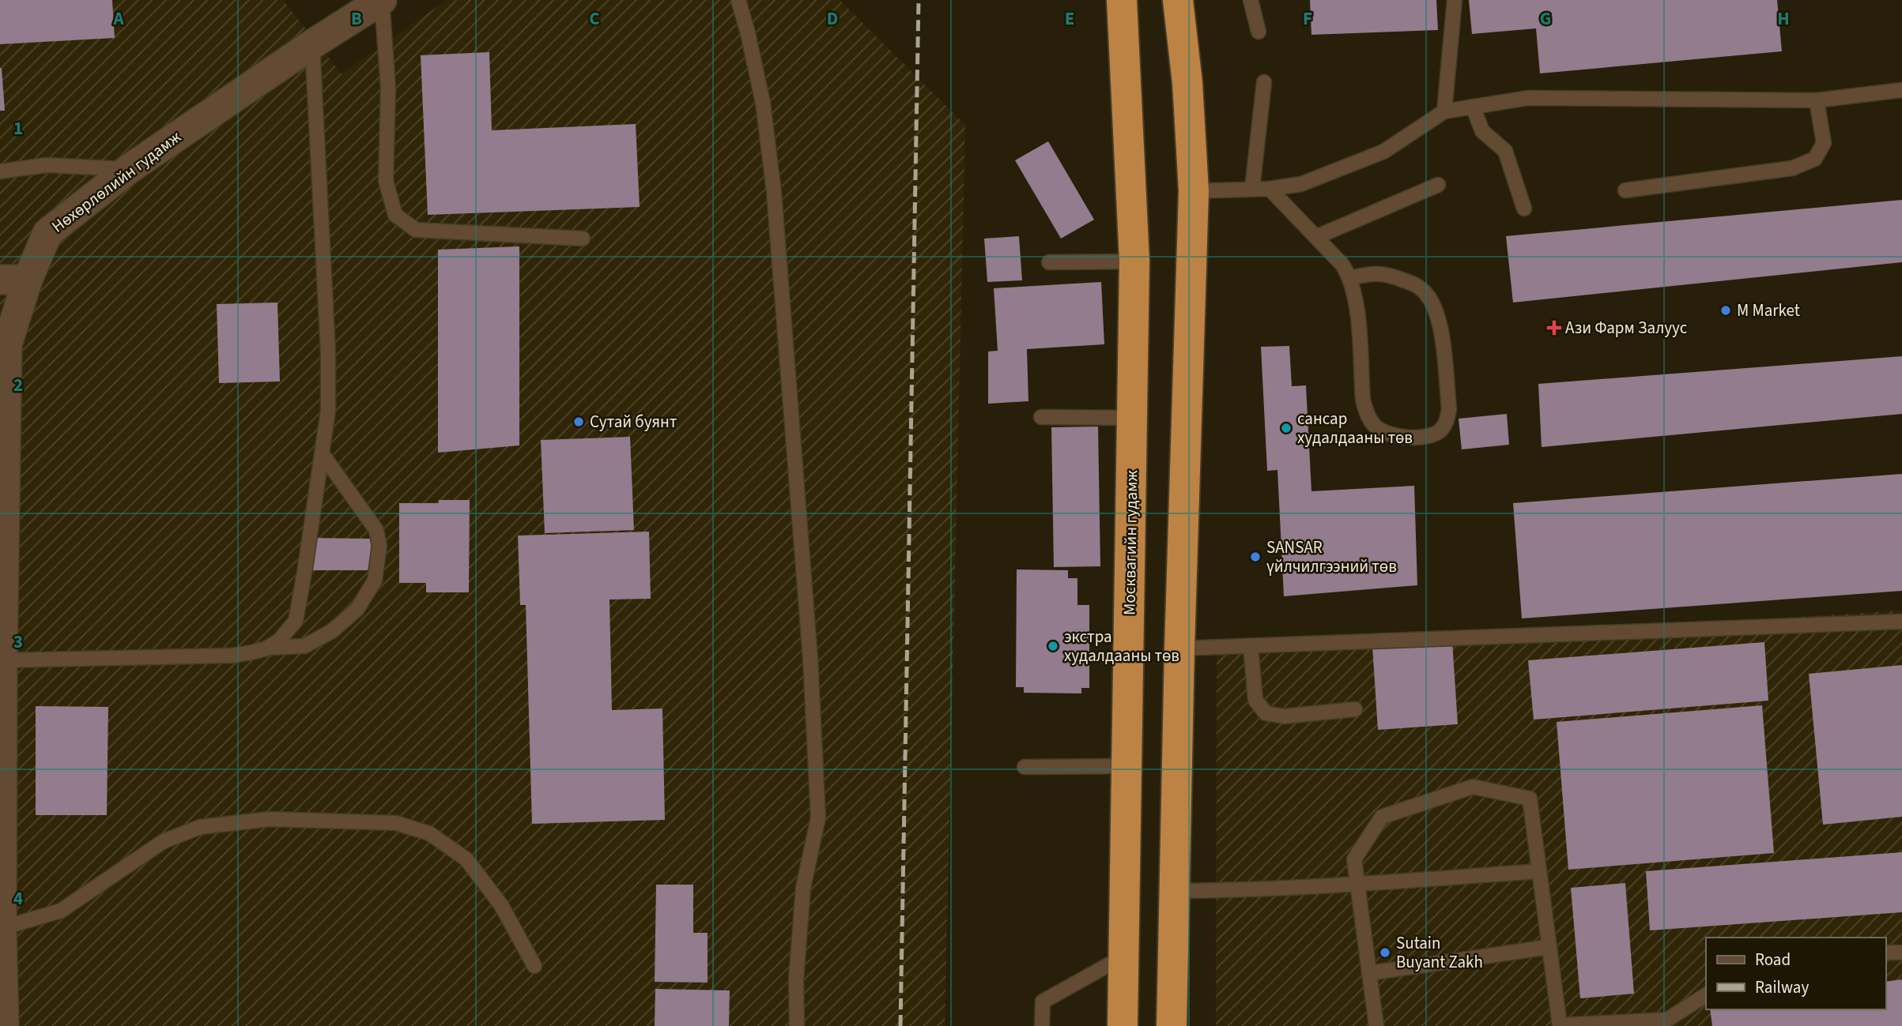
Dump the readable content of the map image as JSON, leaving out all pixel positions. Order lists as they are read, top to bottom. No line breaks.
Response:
{"streets":{"highway":["Москвагийн гудамж"],"street":["Нөхөрлөлийн гудамж"]},"places":{"other":["М Market","Сутай буянт","сансар худалдааны төв","SANSAR үйлчилгээний төв","экстра худалдааны төв","Sutain Buyant Zakh"],"health":["Ази Фарм Залуус"]},"legend":["Road","Railway"],"grid":{"columns":["A","B","C","D","E","F","G","H"],"rows":["1","2","3","4"]}}
